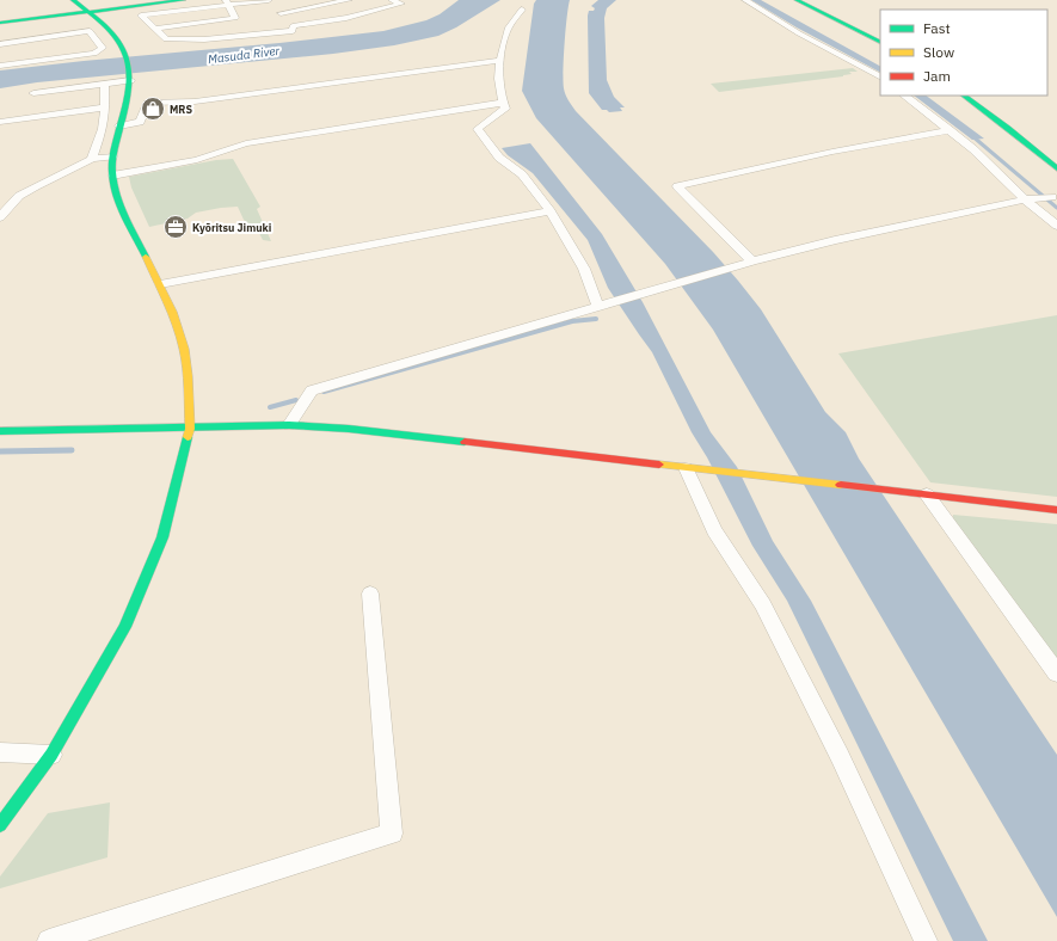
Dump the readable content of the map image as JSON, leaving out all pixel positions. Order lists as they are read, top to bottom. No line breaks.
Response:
{"water":["Masuda River"],"places":{"shop":["MRS"],"office":["Kyōritsu Jimuki"]},"legend":["Fast","Slow","Jam"]}
